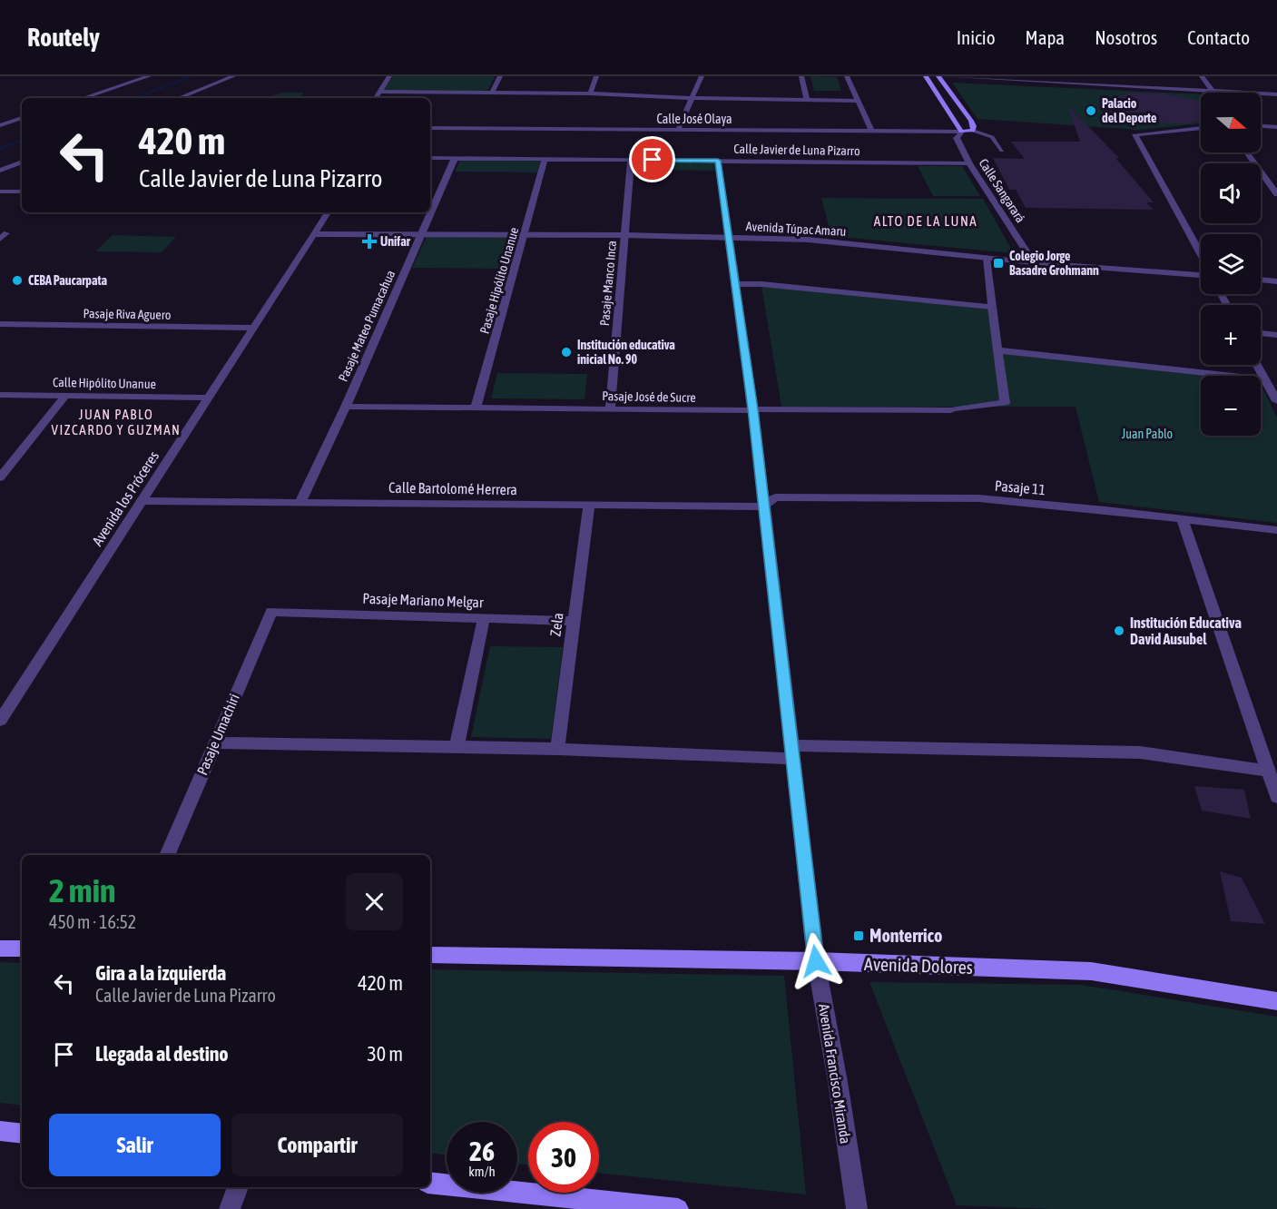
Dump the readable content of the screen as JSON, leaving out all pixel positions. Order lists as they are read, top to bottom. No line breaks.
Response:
{"streets":{"main road":["Avenida Dolores"],"street":["Calle José Olaya","Calle Javier de Luna Pizarro","Calle Sangarará","Avenida Túpac Amaru","Pasaje Hipólito Unanue","Pasaje Manco Inca","Pasaje Riva Aguero","Pasaje Mateo Pumacahua","Calle Hipólito Unanue","Pasaje José de Sucre","Pasaje 11","Calle Bartolomé Herrera","Avenida los Próceres","Pasaje Mariano Melgar","Zela","Pasaje Umachiri","Avenida Francisco Miranda"]},"crossings":[["Calle José Olaya","Calle Sangarará"],["Calle Javier de Luna Pizarro","Calle Sangarará"],["Calle Javier de Luna Pizarro","Pasaje Hipólito Unanue"],["Calle Javier de Luna Pizarro","Pasaje Manco Inca"],["Calle Javier de Luna Pizarro","Pasaje Mateo Pumacahua"],["Calle Javier de Luna Pizarro","Avenida Francisco Miranda"],["Calle Sangarará","Avenida Túpac Amaru"],["Avenida Túpac Amaru","Pasaje Hipólito Unanue"],["Avenida Túpac Amaru","Pasaje Manco Inca"],["Avenida Túpac Amaru","Pasaje Mateo Pumacahua"],["Avenida Túpac Amaru","Avenida los Próceres"],["Avenida Túpac Amaru","Avenida Francisco Miranda"],["Pasaje Hipólito Unanue","Pasaje José de Sucre"],["Pasaje Manco Inca","Pasaje José de Sucre"],["Pasaje Riva Aguero","Avenida los Próceres"],["Pasaje Mateo Pumacahua","Pasaje José de Sucre"],["Pasaje Mateo Pumacahua","Calle Bartolomé Herrera"],["Calle Hipólito Unanue","Avenida los Próceres"],["Pasaje José de Sucre","Avenida Francisco Miranda"],["Pasaje 11","Calle Bartolomé Herrera"],["Pasaje 11","Avenida Francisco Miranda"],["Calle Bartolomé Herrera","Avenida los Próceres"],["Calle Bartolomé Herrera","Zela"],["Calle Bartolomé Herrera","Avenida Francisco Miranda"],["Pasaje Mariano Melgar","Zela"],["Pasaje Mariano Melgar","Pasaje Umachiri"],["Avenida Dolores","Avenida Francisco Miranda"]],"districts":["ALTO DE LA LUNA","JUAN PABLO VIZCARDO Y GUZMAN"],"parks":["Juan Pablo"],"places":{"other":["Palacio del Deporte","CEBA Paucarpata","Institución educativa inicial No. 90","Institución Educativa David Ausubel"],"health":["Unifar"],"transit":["Colegio Jorge Basadre Grohmann","Monterrico"]},"north":"right","page":{"header":"Routely","nav":["Inicio","Mapa","Nosotros","Contacto"],"map_buttons":["+","−"],"turn":["420 m","Calle Javier de Luna Pizarro"],"heading":["2 min","450 m · 16:52"],"list":[{"name":"Gira a la izquierda","note":"Calle Javier de Luna Pizarro","value":"420 m"},{"name":"Llegada al destino","value":"30 m"}],"buttons":["Salir","Compartir"],"speed":"26 km/h","limit":"30"}}
